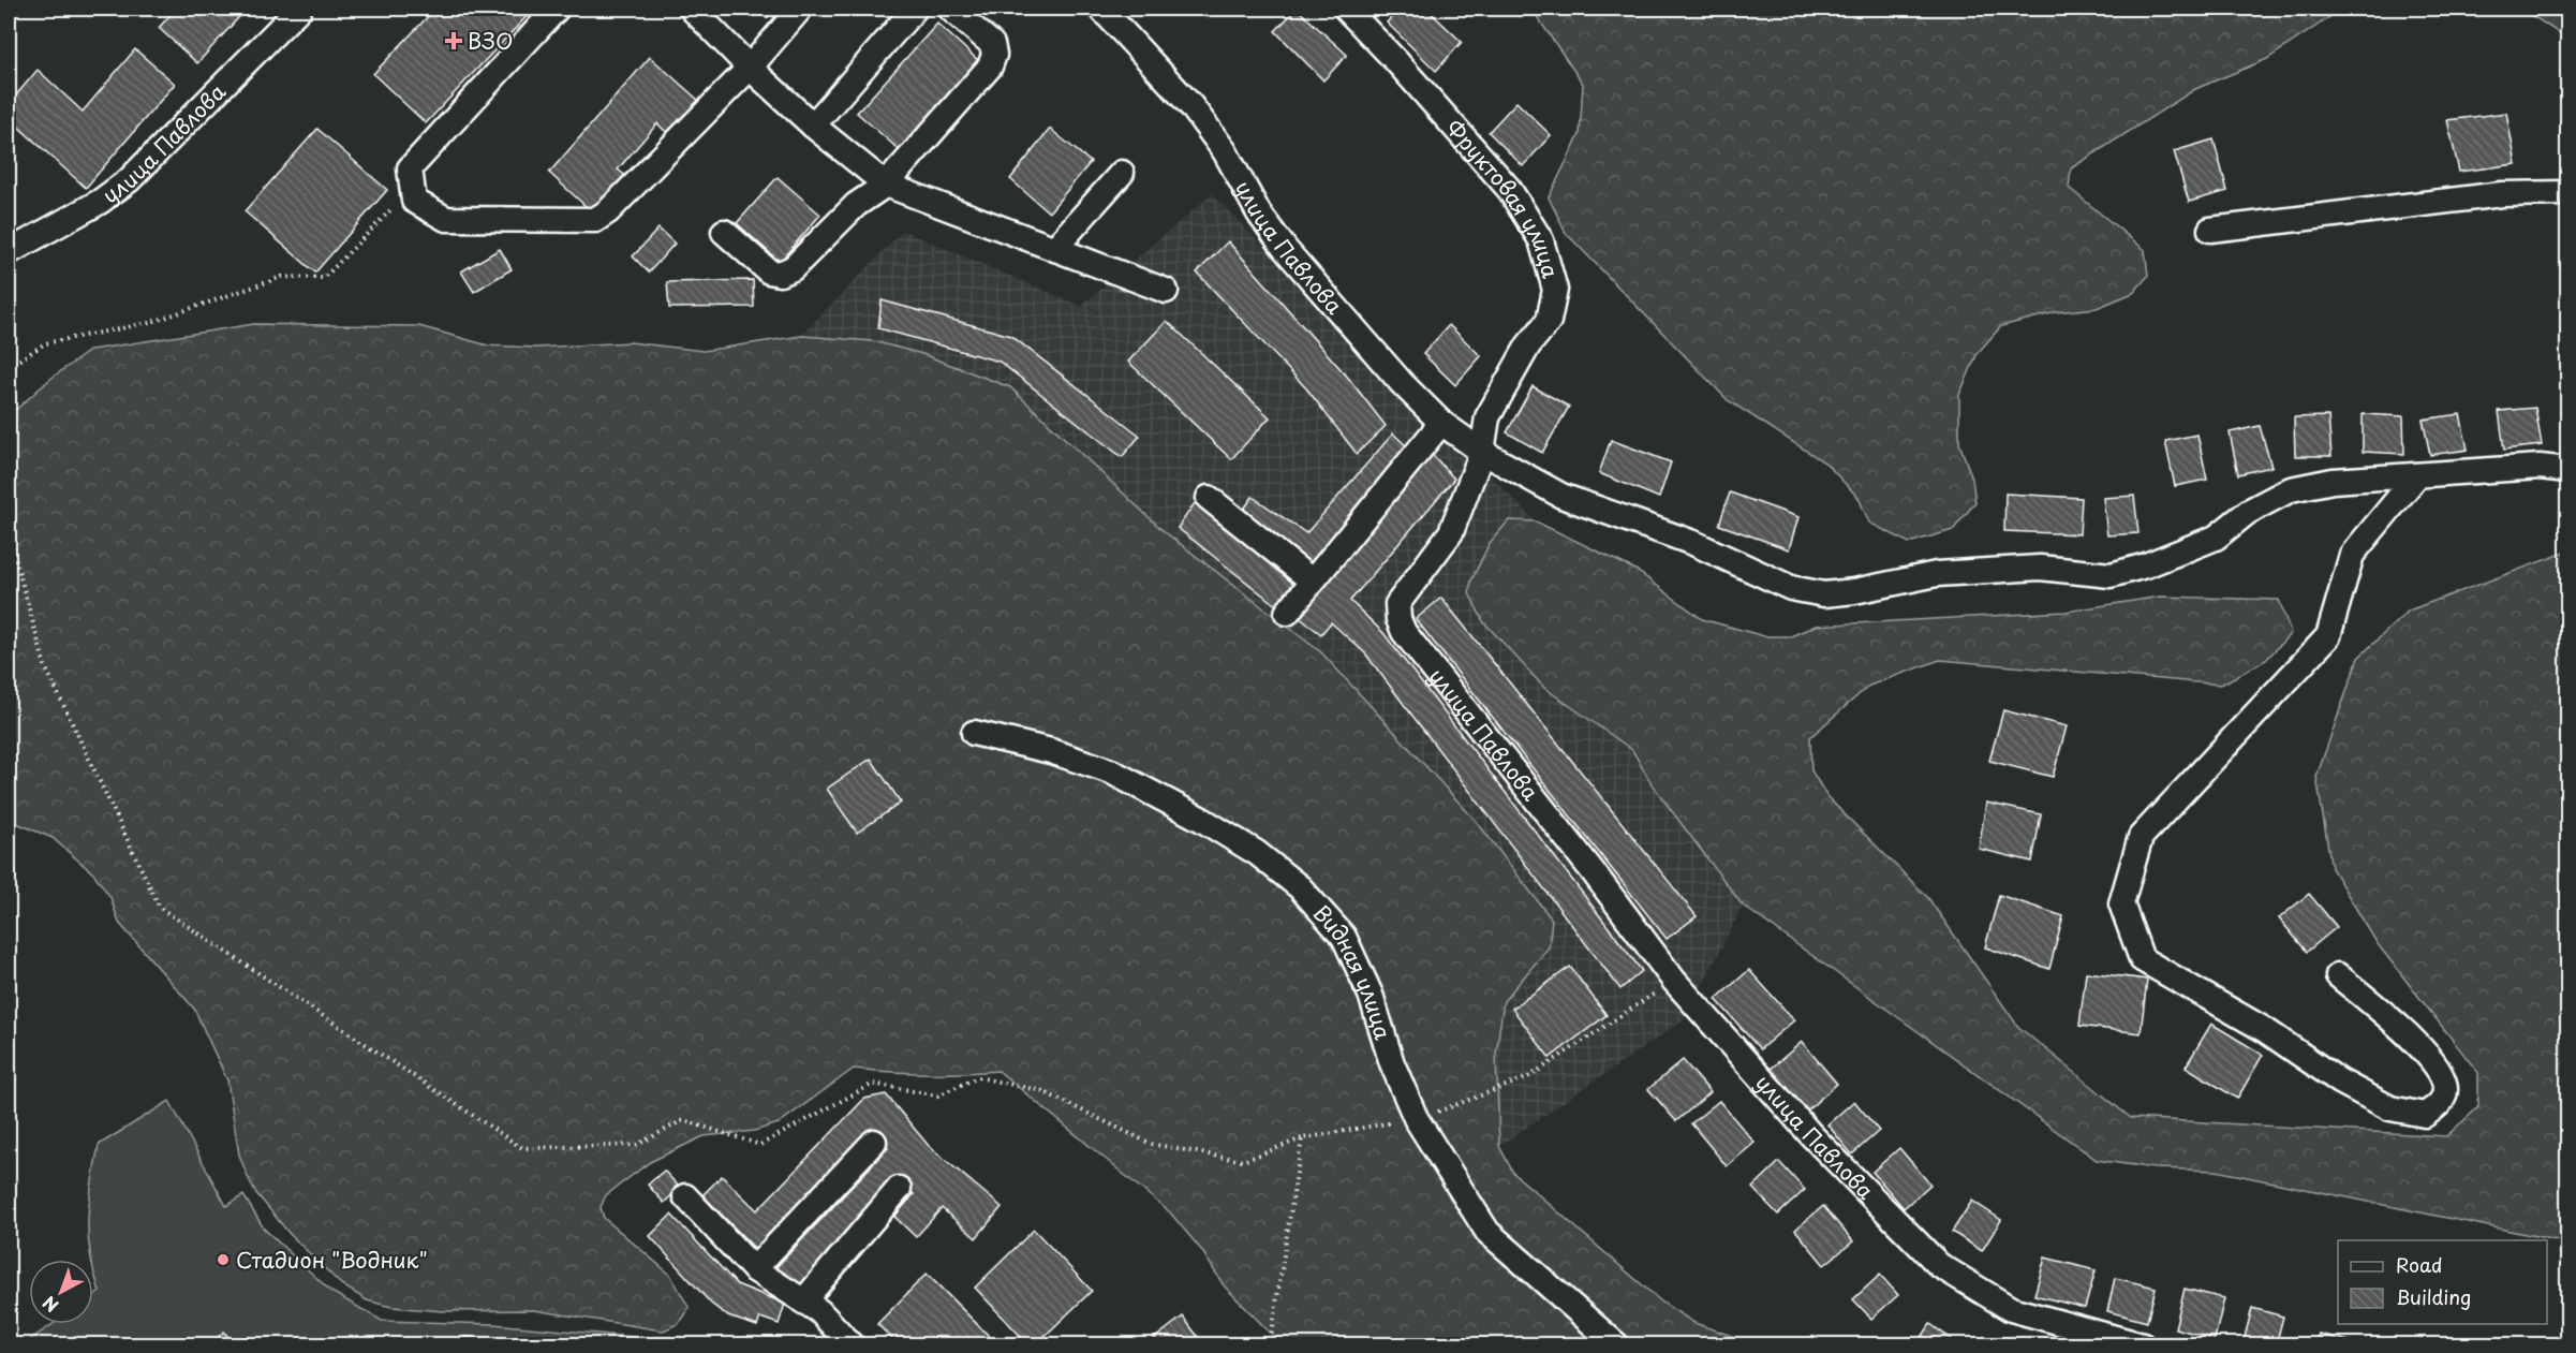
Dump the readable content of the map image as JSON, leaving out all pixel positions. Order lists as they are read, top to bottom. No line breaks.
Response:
{"streets":{"street":["улица Павлова","Фруктовая улица","Видная улица"]},"crossings":[["улица Павлова","Фруктовая улица"]],"places":{"health":["ВЗО"],"other":["Стадион \"Водник\""]},"legend":["Road","Building"],"north":"bottom left"}
